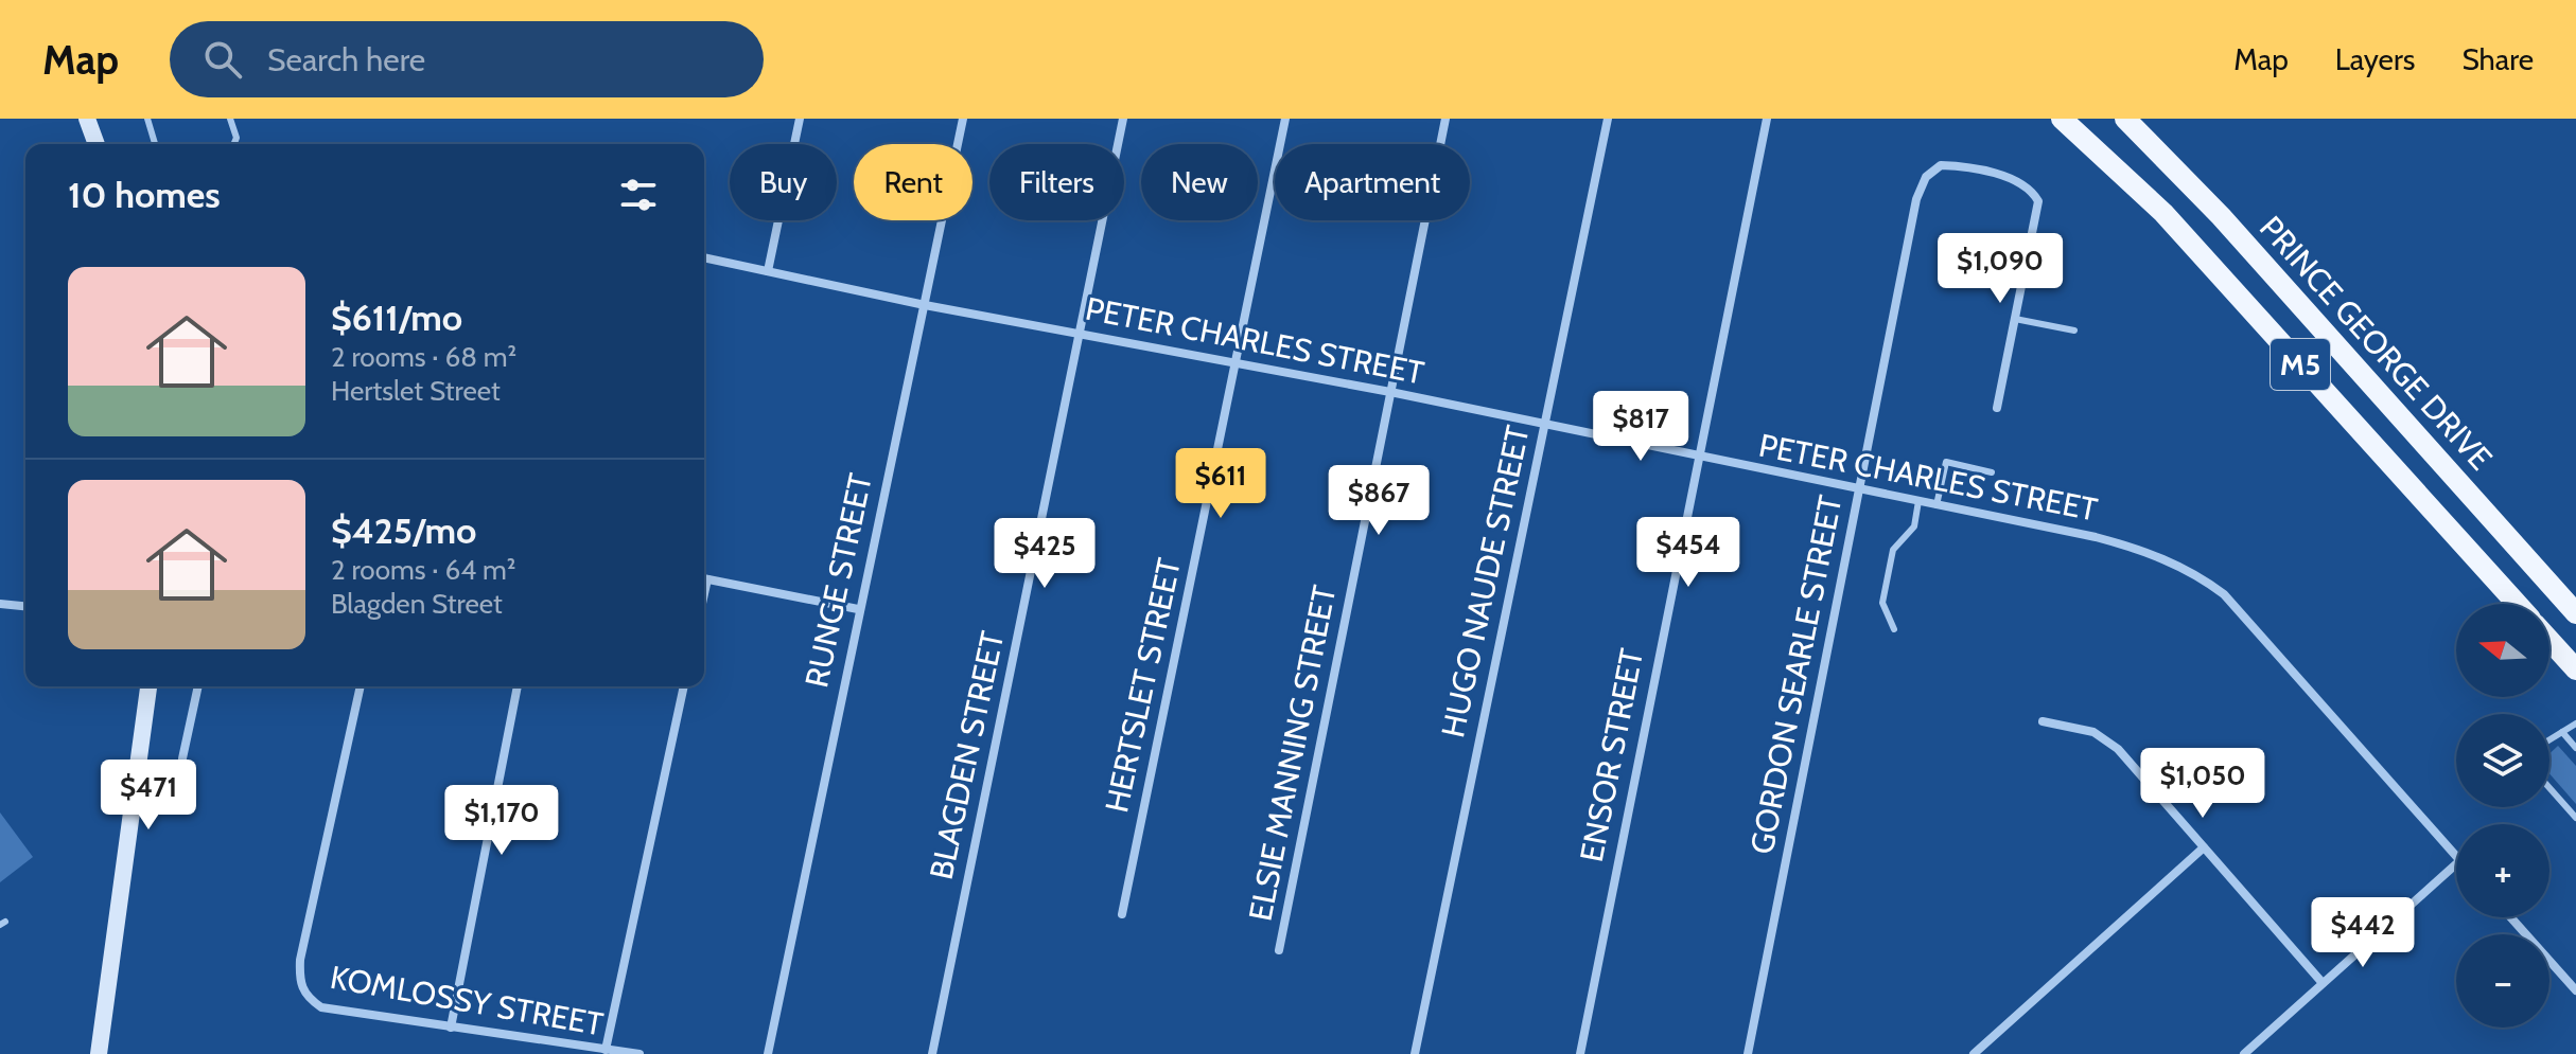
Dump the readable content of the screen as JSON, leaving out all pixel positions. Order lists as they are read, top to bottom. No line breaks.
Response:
{"streets":{"main road":["PRINCE GEORGE DRIVE","M5"],"street":["PETER CHARLES STREET","RUNGE STREET","HUGO NAUDE STREET","GORDON SEARLE STREET","HERTSLET STREET","ELSIE MANNING STREET","BLAGDEN STREET","ENSOR STREET","KOMLOSSY STREET"]},"crossings":[["PETER CHARLES STREET","RUNGE STREET"],["PETER CHARLES STREET","HUGO NAUDE STREET"],["PETER CHARLES STREET","GORDON SEARLE STREET"],["PETER CHARLES STREET","HERTSLET STREET"],["PETER CHARLES STREET","ELSIE MANNING STREET"],["PETER CHARLES STREET","BLAGDEN STREET"],["PETER CHARLES STREET","ENSOR STREET"]],"north":"left","page":{"header":"Map","search":"Search here","nav":["Map","Layers","Share"],"chip":["Buy","Rent","Filters","New","Apartment"],"heading":"10 homes","price":["$1,090","$817","$611","$867","$454","$425","$1,050","$471","$1,170","$442"],"list":[{"name":"$611/mo","note":"2 rooms · 68 m² · Hertslet Street"},{"name":"$425/mo","note":"2 rooms · 64 m² · Blagden Street"}],"map_buttons":["+","−"]}}
